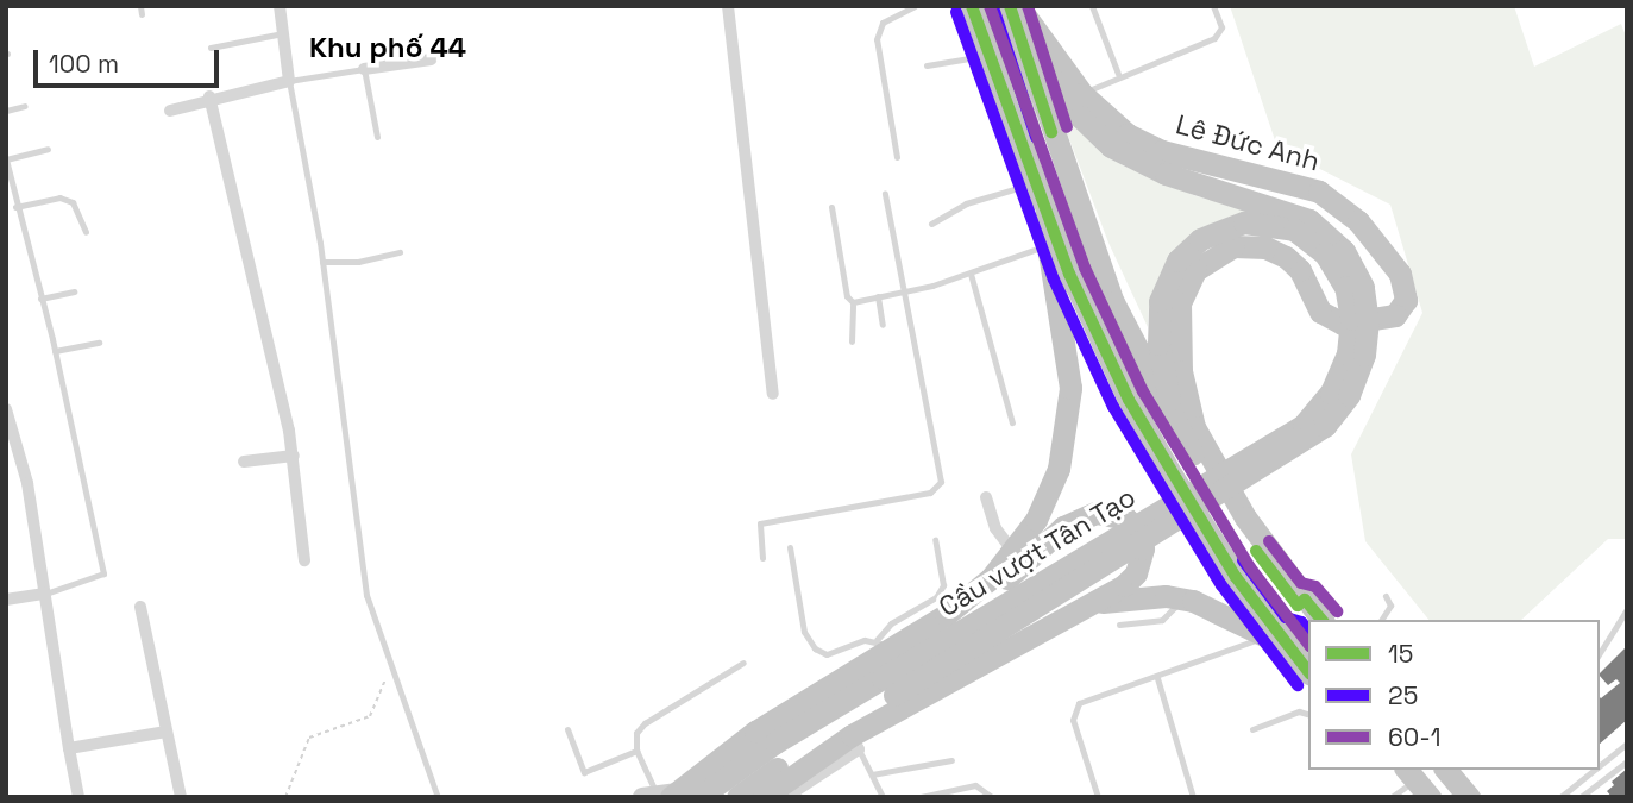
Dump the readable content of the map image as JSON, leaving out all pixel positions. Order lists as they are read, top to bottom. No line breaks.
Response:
{"streets":{"highway":["Lê Đức Anh"]},"districts":["Khu phố 44"],"lines":["transit line 15","transit line 60-1","transit line 25"],"legend":["15","25","60-1"],"scale_bar":"100 m"}
